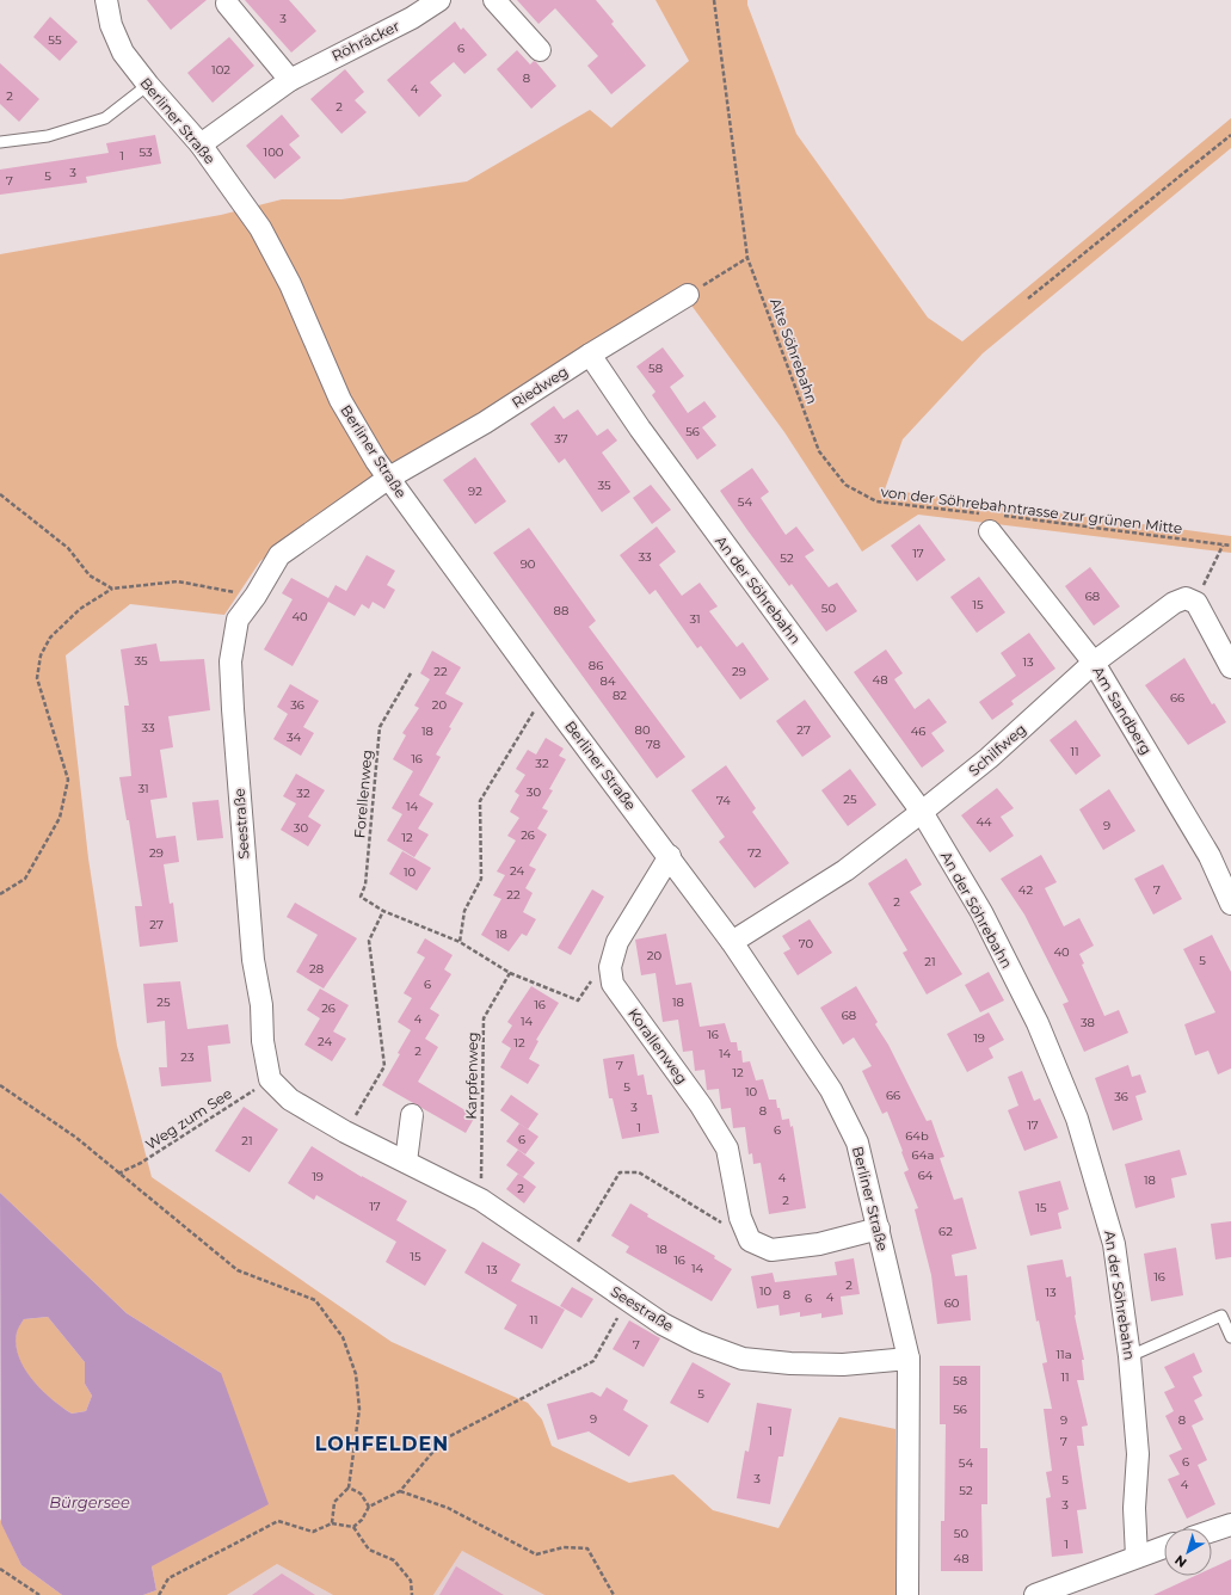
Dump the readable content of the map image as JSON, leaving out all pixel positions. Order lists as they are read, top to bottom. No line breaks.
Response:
{"streets":{"street":["Röhräcker","Berliner Straße","Riedweg","An der Söhrebahn","Am Sandberg","Schilfweg","Seestraße","Korallenweg"],"path":["Alte Söhrebahn","von der Söhrebahntrasse zur grünen Mitte","Forellenweg","Karpfenweg","Weg zum See"]},"crossings":[["Röhräcker","Berliner Straße"],["Berliner Straße","Riedweg"],["Berliner Straße","Schilfweg"],["Berliner Straße","Seestraße"],["Alte Söhrebahn","von der Söhrebahntrasse zur grünen Mitte"],["Riedweg","An der Söhrebahn"],["Riedweg","Seestraße"],["von der Söhrebahntrasse zur grünen Mitte","Am Sandberg"],["An der Söhrebahn","Schilfweg"],["Am Sandberg","Schilfweg"],["Seestraße","Karpfenweg"],["Seestraße","Weg zum See"]],"districts":["LOHFELDEN"],"water":["Bürgersee"],"house_numbers":["3","55","6","102","8","4","2","2","53","100","1","3","5","7","58","56","37","35","92","54","17","33","52","90","68","15","50","88","40","31","35","13","86","22","29","48","84","82","66","36","20","33","80","27","18","46","34","78","11","16","32","31","30","32","25","74","14","44","9","30","26","12","29","72","24","10","42","7","22","2","27","18","70","40","20","5","21","28","6","25","18","16","26","68","4","14","38","16","19","24","12","2","14","23","7","12","5","10","66","36","3","8","17","1","6","64b","6","21","64a","64","19","4","18","2","2","17","15","62","18","15","16","14","13","16","2","10","13","8","4","6","60","11","7","11a","11","58","5","56","9","9","8","1","7","6","54","3","5","4","52","3","50","1","48"],"north":"bottom left"}
